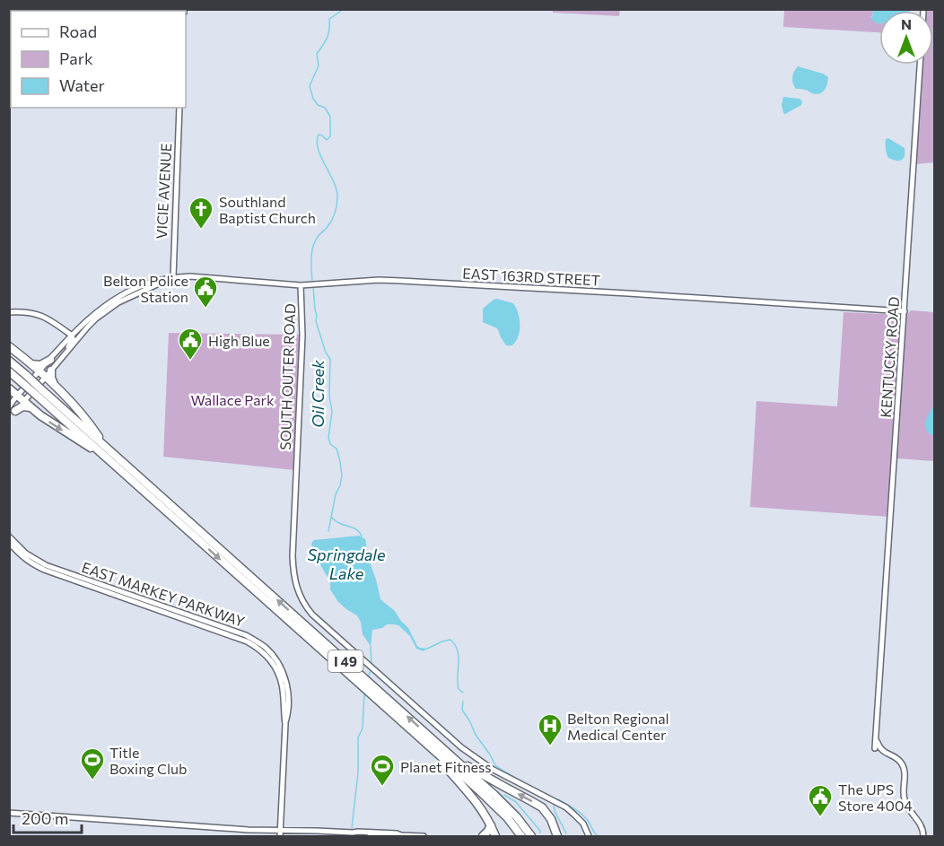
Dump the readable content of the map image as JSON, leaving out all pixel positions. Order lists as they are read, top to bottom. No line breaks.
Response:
{"streets":{"highway":["I 49"],"street":["VICIE AVENUE","EAST 163RD STREET","KENTUCKY ROAD","SOUTH OUTER ROAD","EAST MARKEY PARKWAY"]},"crossings":[["VICIE AVENUE","EAST 163RD STREET"],["EAST 163RD STREET","KENTUCKY ROAD"],["EAST 163RD STREET","SOUTH OUTER ROAD"]],"water":["Oil Creek","Springdale Lake"],"parks":["Wallace Park"],"places":{"church":["Southland Baptist Church"],"public building":["Belton Police Station","High Blue","The UPS Store 4004"],"hospital":["Belton Regional Medical Center"],"sports":["Title Boxing Club","Planet Fitness"]},"legend":["Road","Park","Water"],"scale_bar":"200 m","north":"top"}
